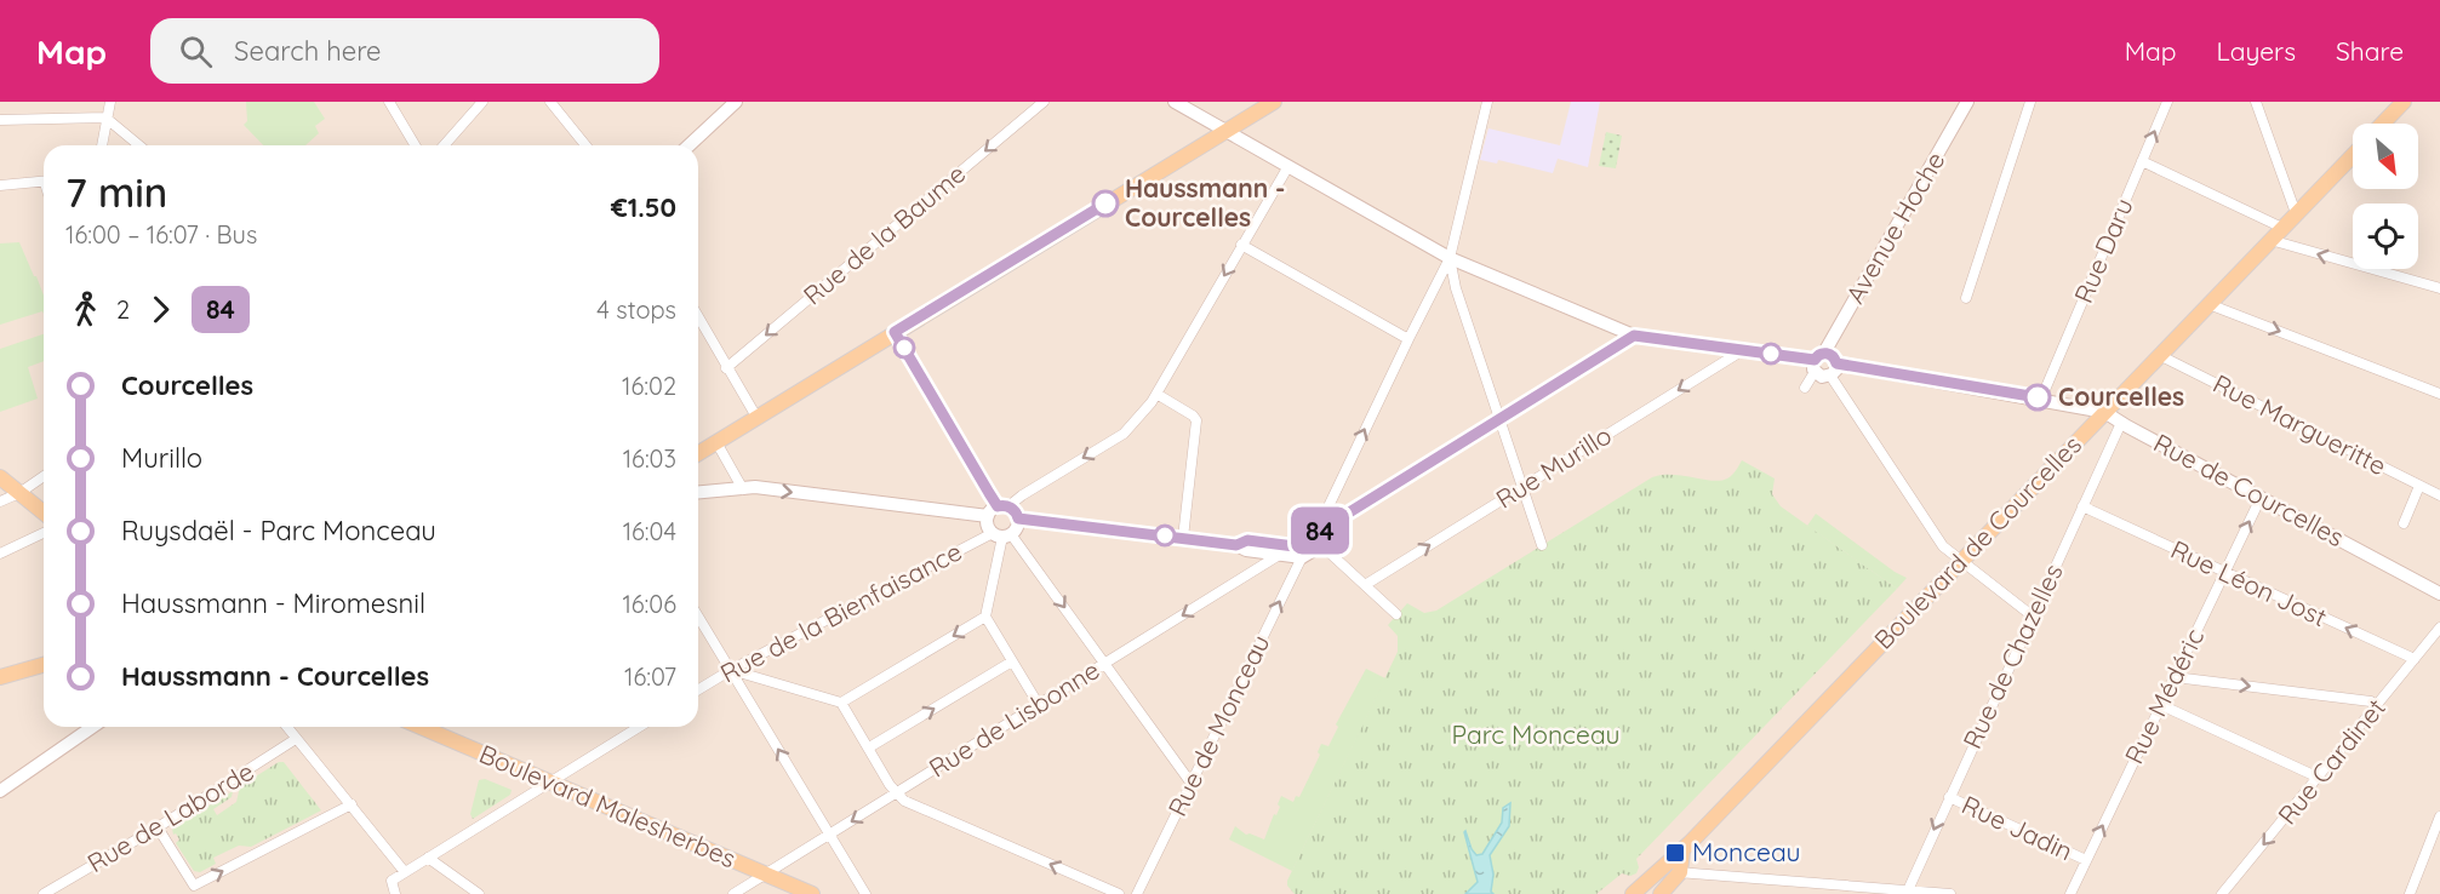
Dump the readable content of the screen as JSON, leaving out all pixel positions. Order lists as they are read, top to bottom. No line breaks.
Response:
{"streets":{"main road":["Boulevard de Courcelles","Boulevard Malesherbes"],"street":["Avenue Hoche","Rue de la Baume","Rue Daru","Rue Margueritte","Rue Murillo","Rue de Courcelles","Rue Léon Jost","Rue de la Bienfaisance","Rue de Chazelles","Rue Médéric","Rue de Lisbonne","Rue de Monceau","Rue Cardinet","Rue de Laborde","Rue Jadin"]},"crossings":[["Avenue Hoche","Rue de Courcelles"],["Rue Daru","Rue de Courcelles"],["Rue Margueritte","Boulevard de Courcelles"],["Rue de Courcelles","Boulevard de Courcelles"],["Rue de Courcelles","Rue de Chazelles"],["Rue de Courcelles","Rue Médéric"],["Rue Léon Jost","Rue de Chazelles"],["Rue Léon Jost","Rue Médéric"],["Rue Léon Jost","Rue Cardinet"],["Rue de Chazelles","Rue Jadin"],["Rue Médéric","Rue Jadin"],["Rue de Lisbonne","Boulevard Malesherbes"]],"one_way":["Rue de la Baume","Rue Médéric","Rue de Lisbonne","Rue de Monceau","Rue Cardinet"],"parks":["Parc Monceau"],"places":{"other":["Haussmann - Courcelles","Courcelles"],"transit":["Monceau"]},"lines":["bus line 84"],"north":"bottom right","page":{"header":"Map","search":"Search here","nav":["Map","Layers","Share"],"on_map":"84","heading":["7 min","16:00 – 16:07 · Bus","€1.50"],"legs":["2","84","4 stops"],"list":[{"name":"Courcelles","value":"16:02"},{"name":"Murillo","value":"16:03"},{"name":"Ruysdaël - Parc Monceau","value":"16:04"},{"name":"Haussmann - Miromesnil","value":"16:06"},{"name":"Haussmann - Courcelles","value":"16:07"}]}}
